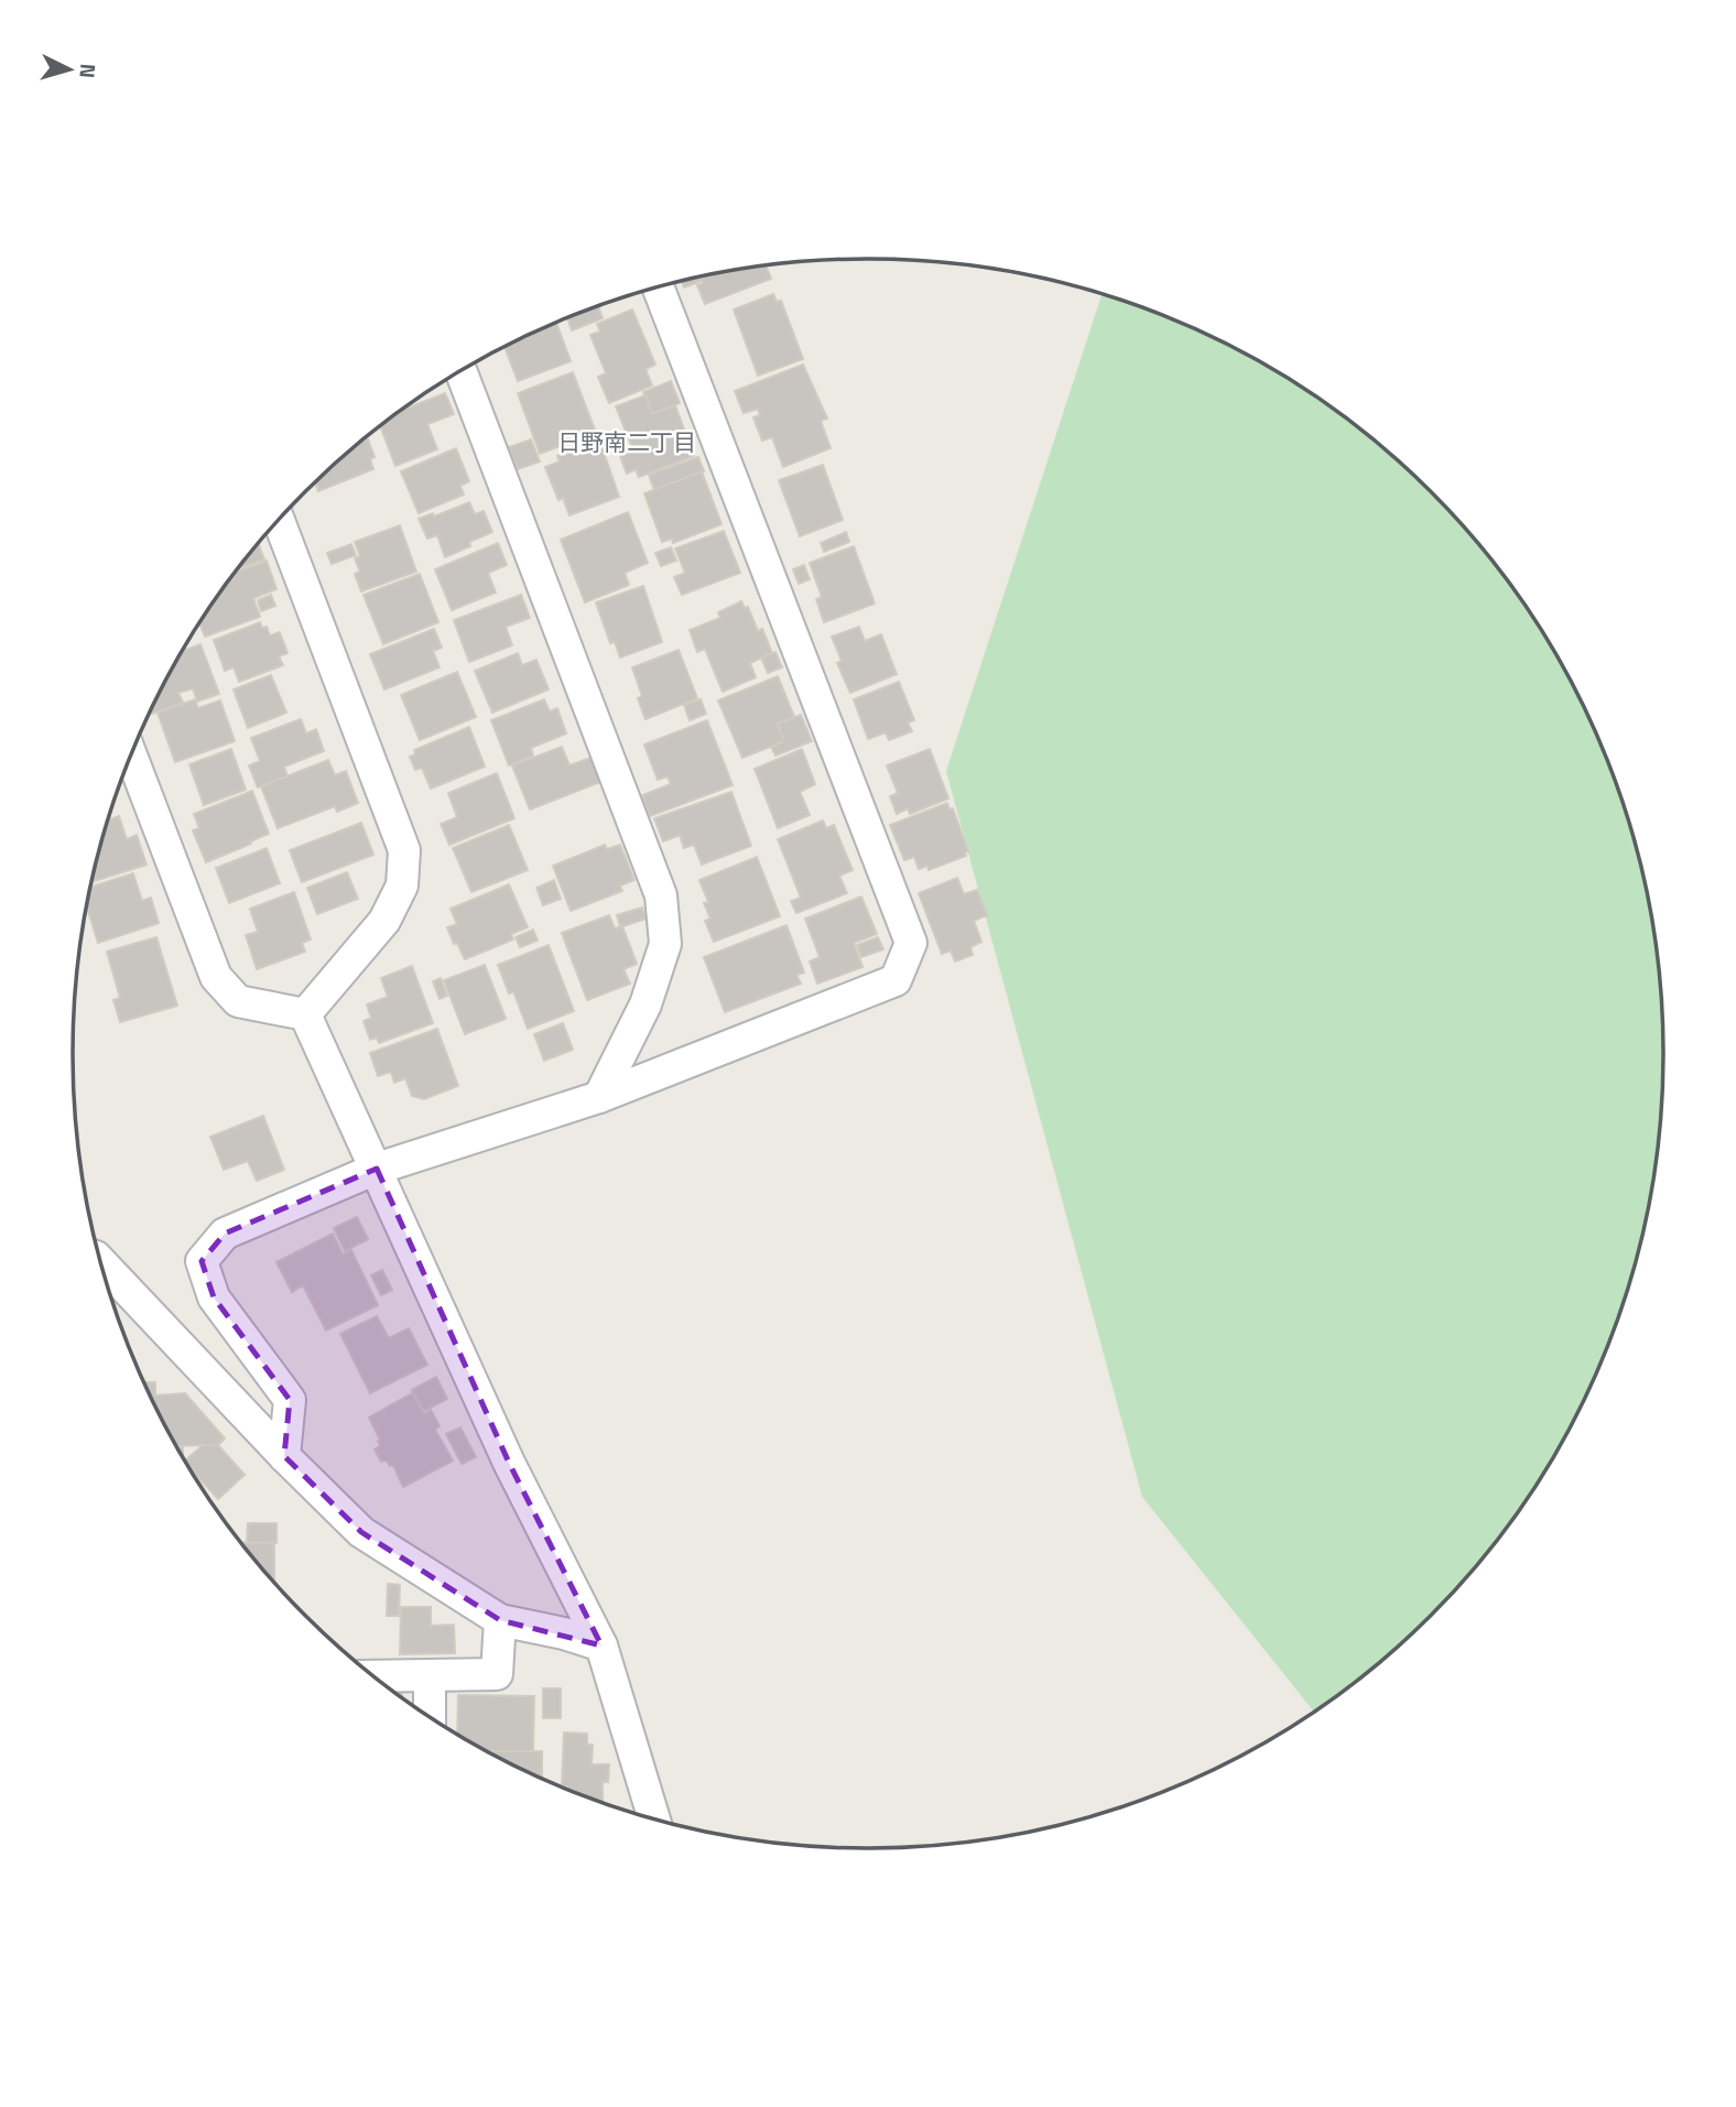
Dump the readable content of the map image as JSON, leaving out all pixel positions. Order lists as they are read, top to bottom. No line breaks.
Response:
{"districts":["日野南二丁目"],"north":"right"}
